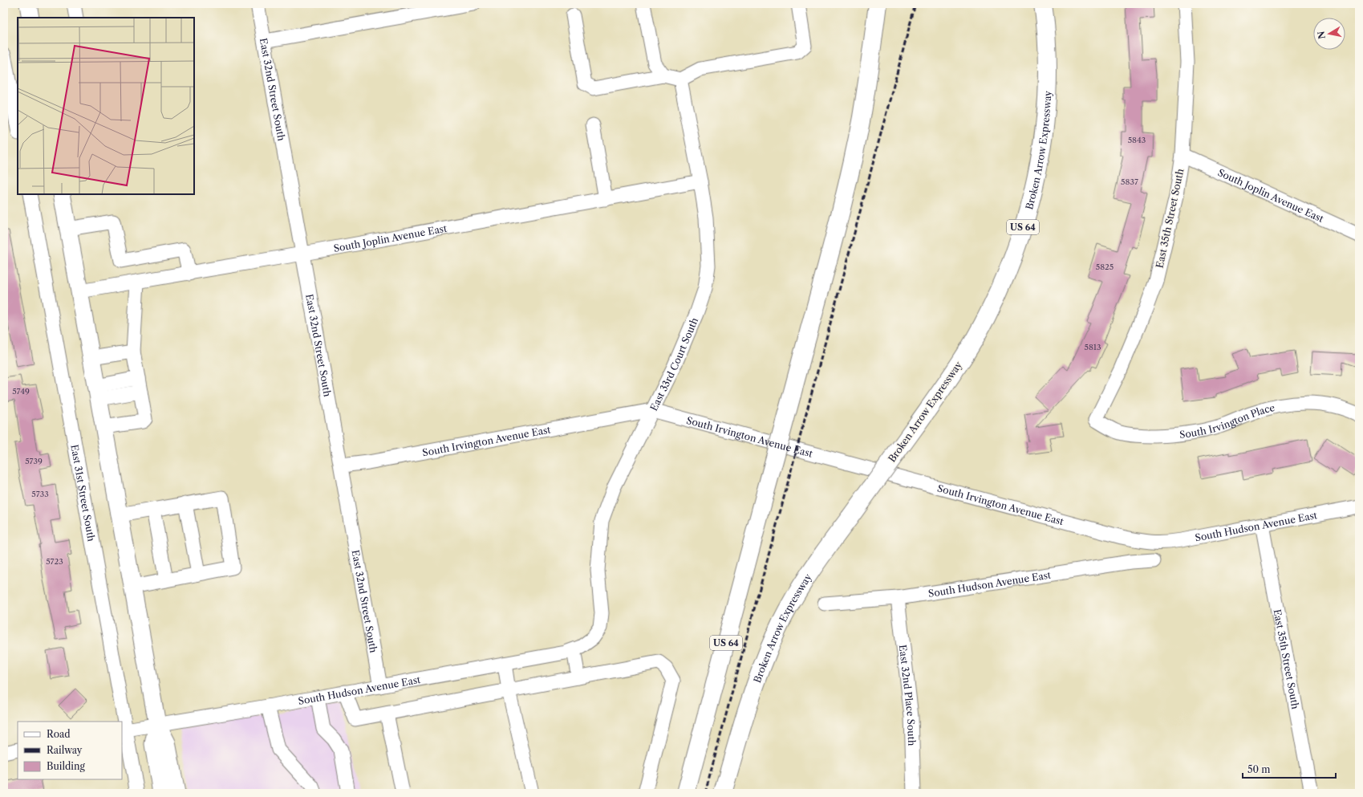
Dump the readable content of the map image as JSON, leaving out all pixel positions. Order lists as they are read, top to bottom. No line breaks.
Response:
{"streets":{"highway":["Broken Arrow Expressway","US 64"],"street":["East 32nd Street South","South Joplin Avenue East","East 35th Street South","East 33rd Court South","South Irvington Place","South Irvington Avenue East","East 31st Street South","South Hudson Avenue East","East 32nd Place South"]},"crossings":[["East 32nd Street South","South Joplin Avenue East"],["East 32nd Street South","South Irvington Avenue East"],["East 32nd Street South","South Hudson Avenue East"],["South Joplin Avenue East","East 35th Street South"],["South Joplin Avenue East","East 33rd Court South"],["East 35th Street South","South Irvington Place"],["East 35th Street South","South Hudson Avenue East"],["East 33rd Court South","South Irvington Avenue East"],["East 33rd Court South","South Hudson Avenue East"],["South Irvington Avenue East","South Hudson Avenue East"],["East 31st Street South","South Hudson Avenue East"],["South Hudson Avenue East","East 32nd Place South"]],"house_numbers":["5843","5837","5825","5813","5749","5739","5733","5723"],"legend":["Road","Railway","Building"],"scale_bar":"50 m","north":"left"}
